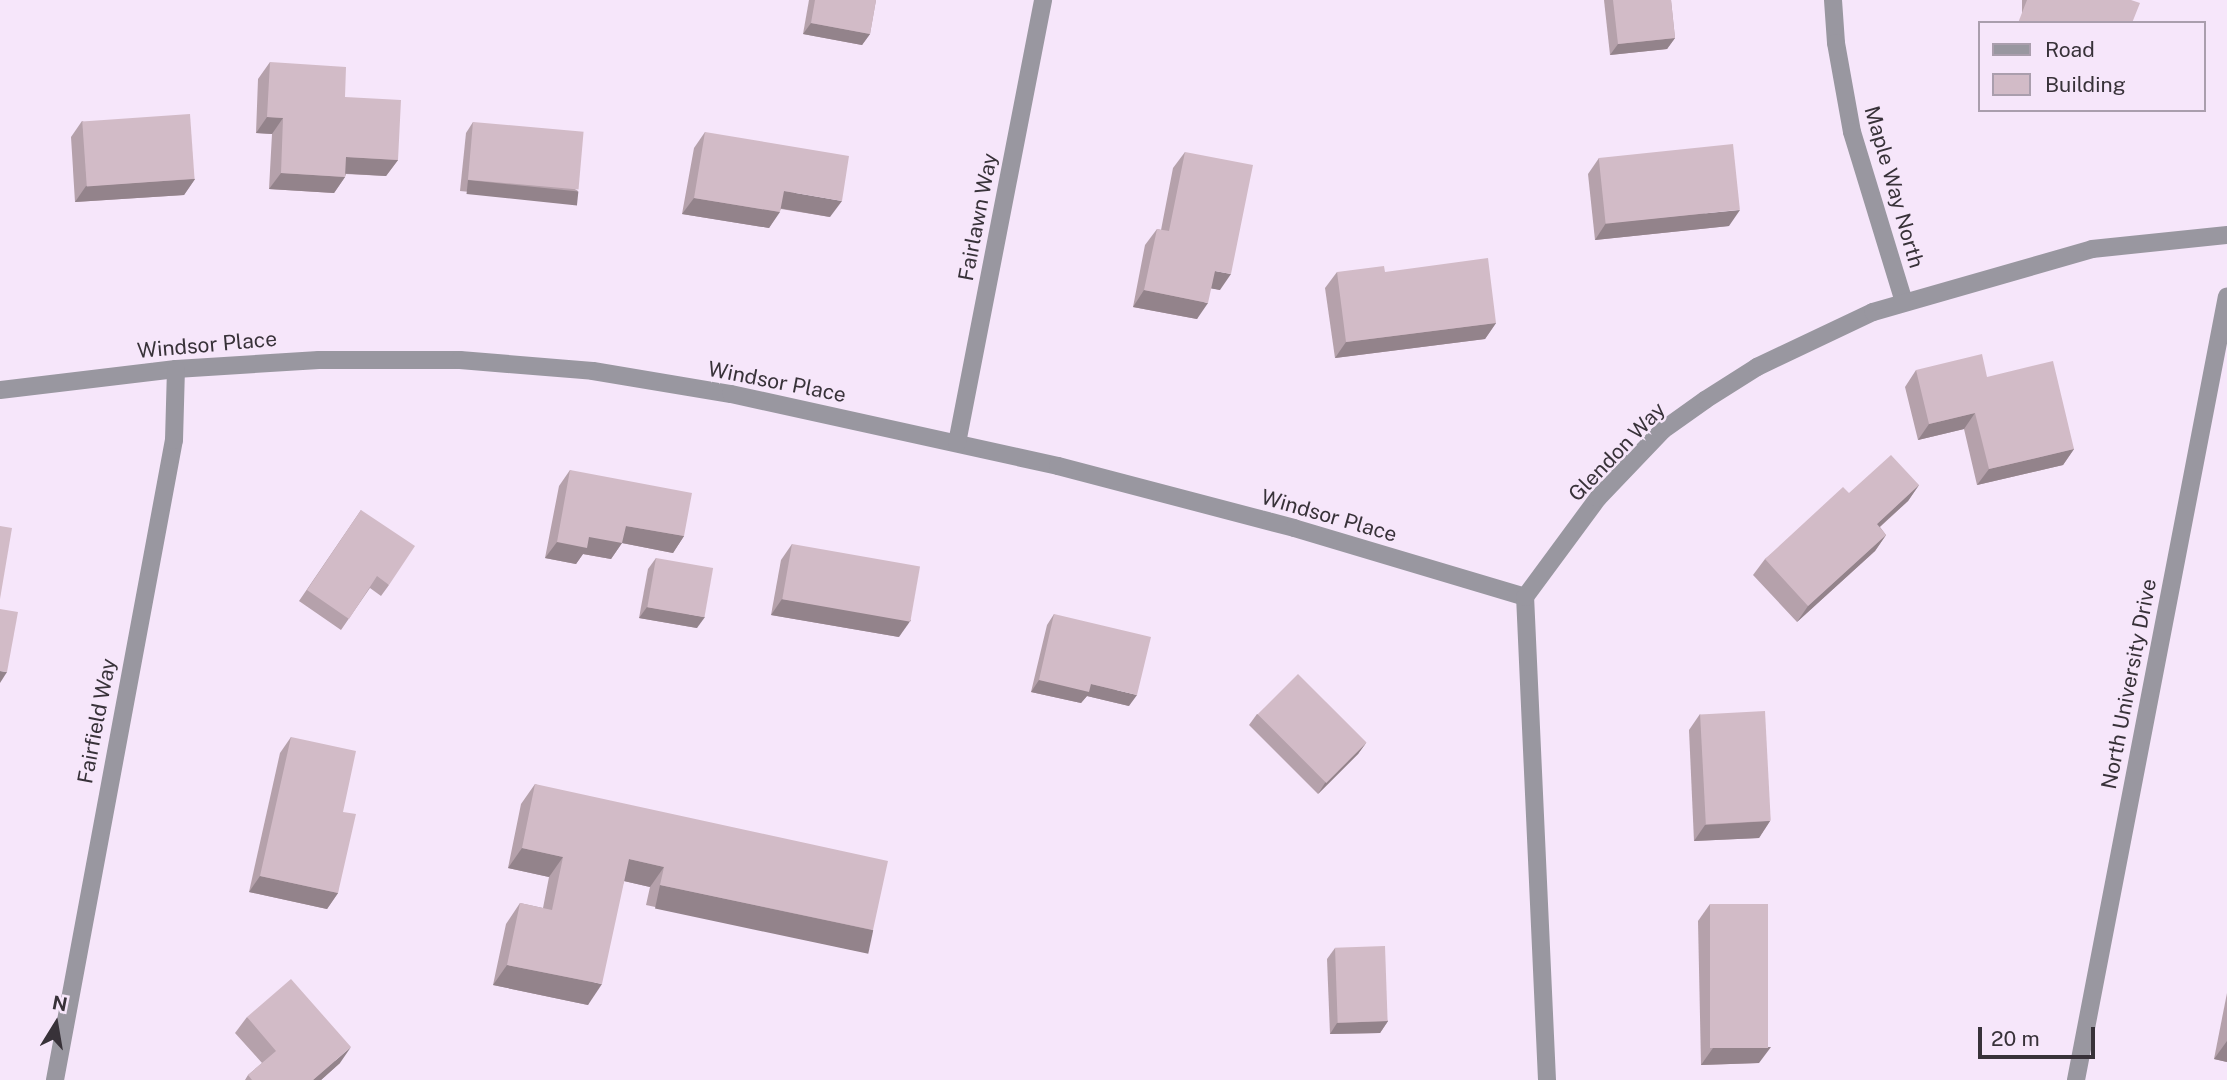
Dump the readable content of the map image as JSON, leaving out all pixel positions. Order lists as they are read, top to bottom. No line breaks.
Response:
{"streets":{"street":["Maple Way North","Fairlawn Way","Windsor Place","Glendon Way","North University Drive","Fairfield Way"]},"crossings":[["Maple Way North","Glendon Way"],["Fairlawn Way","Windsor Place"],["Windsor Place","Glendon Way"],["Windsor Place","Fairfield Way"]],"legend":["Road","Building"],"scale_bar":"20 m","north":"top"}
